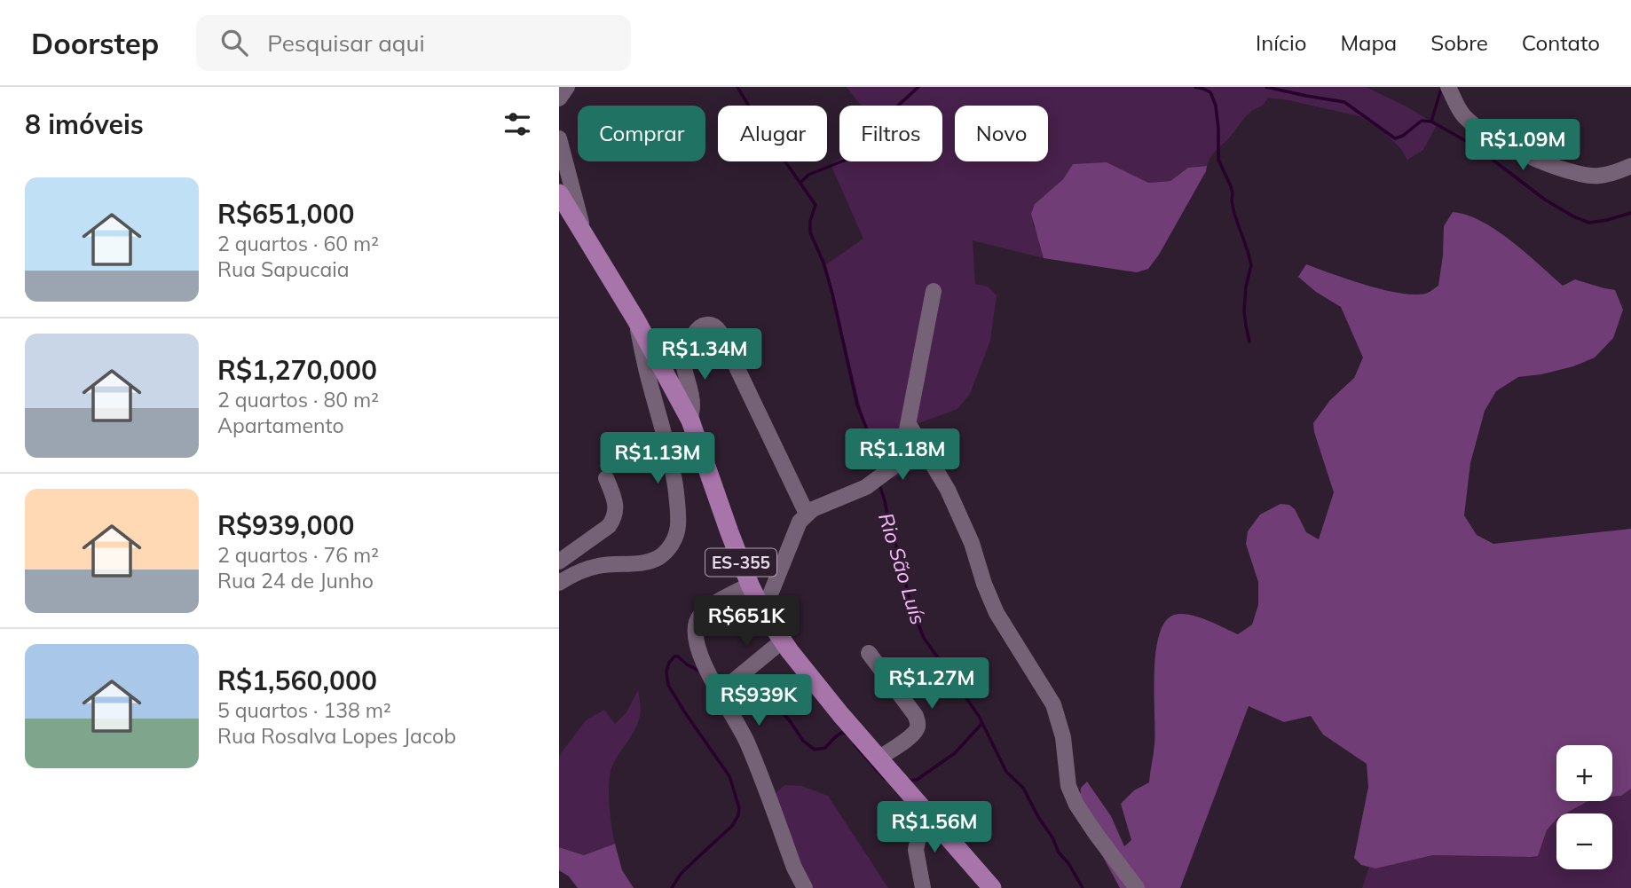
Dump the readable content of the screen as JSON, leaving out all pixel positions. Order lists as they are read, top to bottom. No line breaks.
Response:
{"streets":{"main road":["ES-355"]},"water":["Rio São Luís"],"page":{"header":"Doorstep","search":"Pesquisar aqui","nav":["Início","Mapa","Sobre","Contato"],"heading":"8 imóveis","chip":["Comprar","Alugar","Filtros","Novo"],"price":["R$1.09M","R$1.34M","R$1.18M","R$1.13M","R$651K","R$1.27M","R$939K","R$1.56M"],"list":[{"name":"R$651,000","note":"2 quartos · 60 m² · Rua Sapucaia"},{"name":"R$1,270,000","note":"2 quartos · 80 m² · Apartamento"},{"name":"R$939,000","note":"2 quartos · 76 m² · Rua 24 de Junho"},{"name":"R$1,560,000","note":"5 quartos · 138 m² · Rua Rosalva Lopes Jacob"}],"map_buttons":["+","−"]}}
